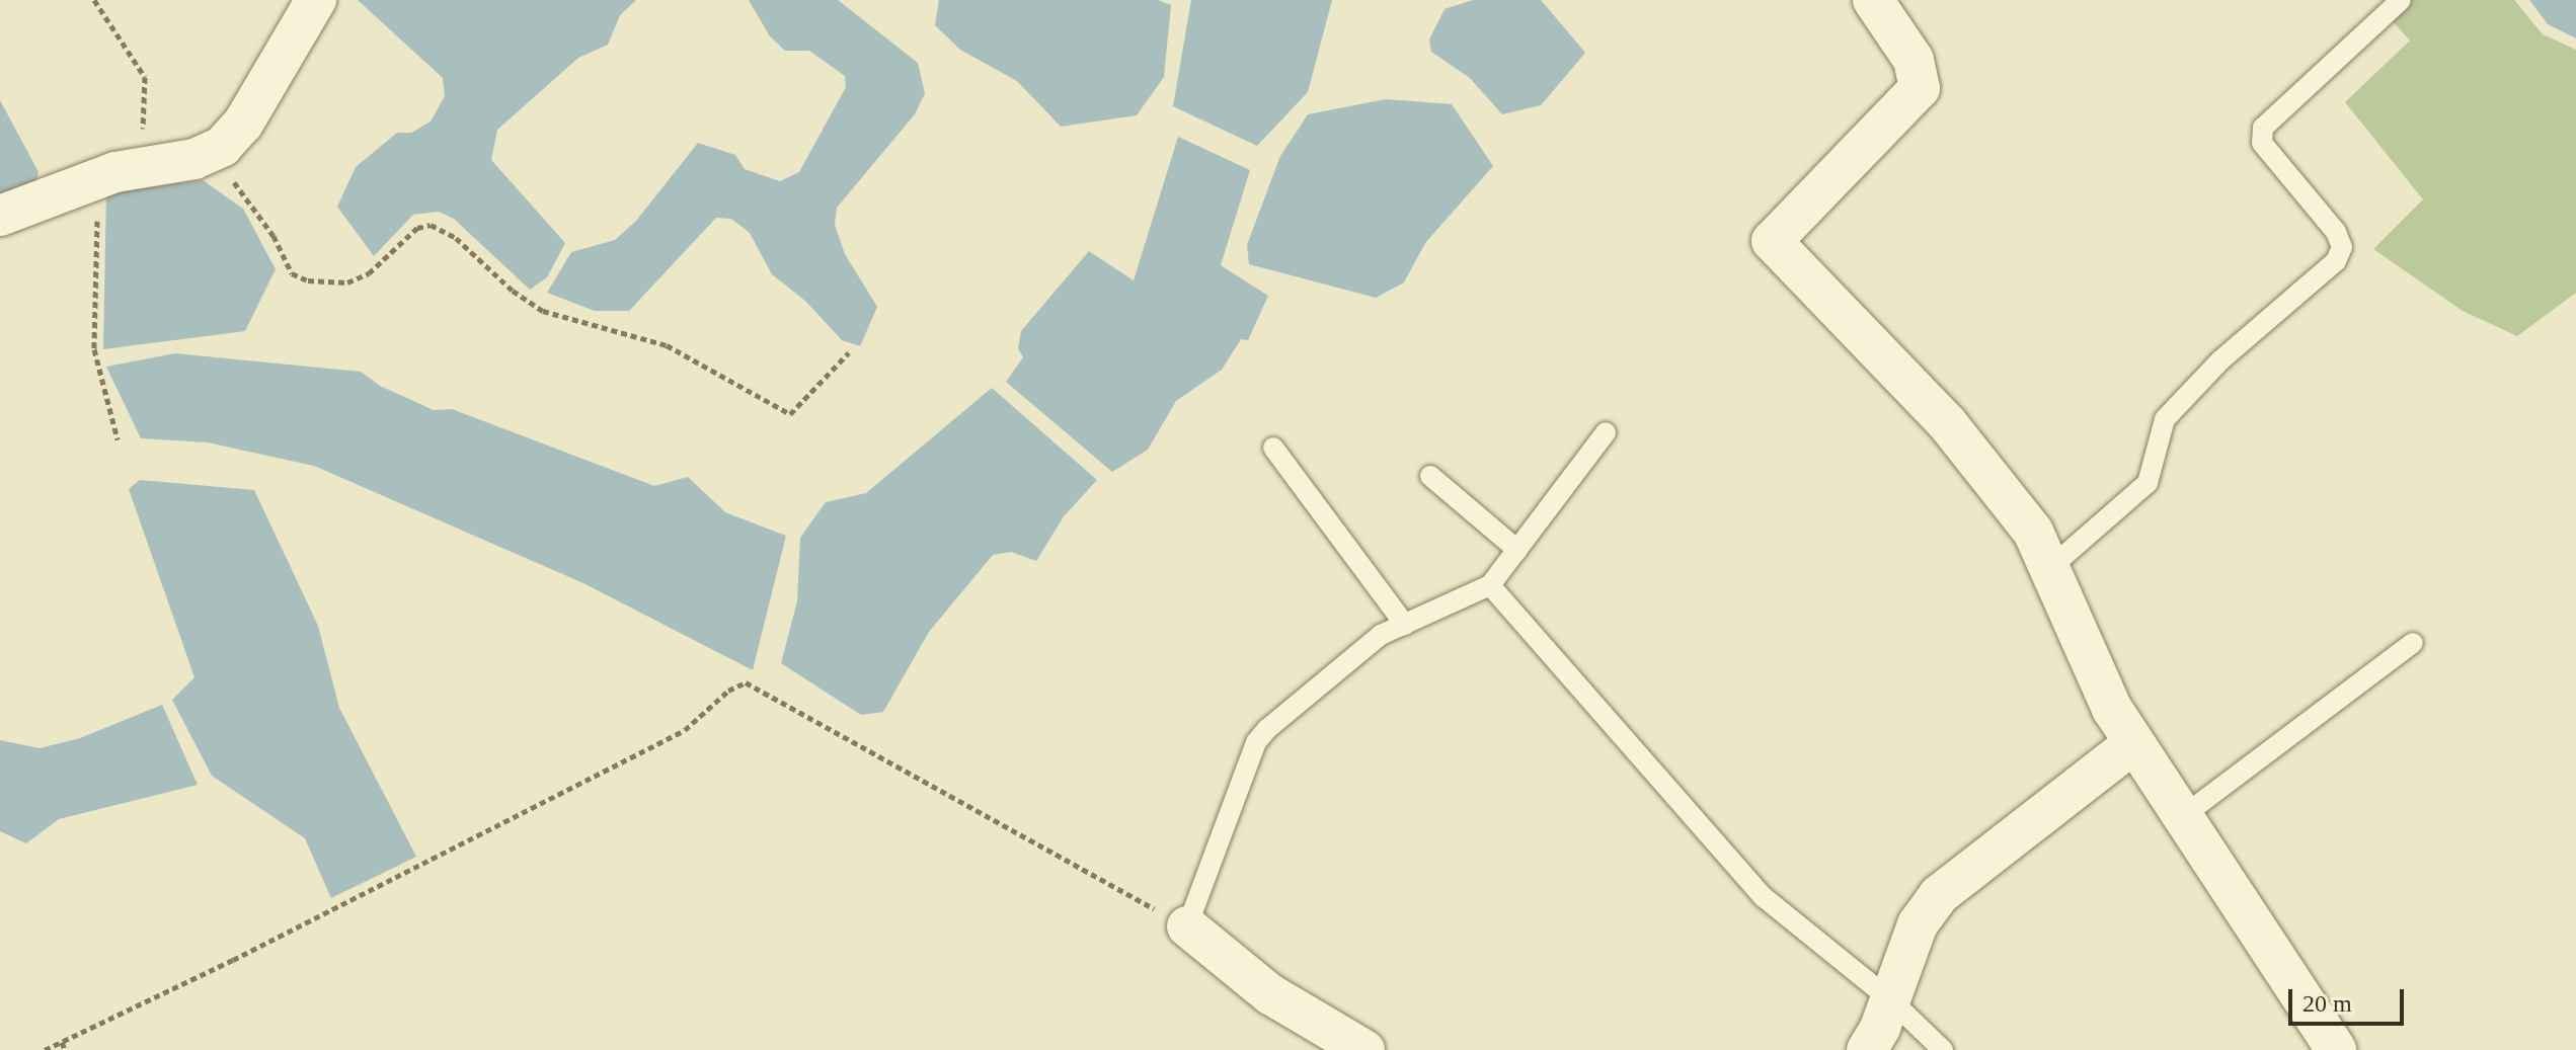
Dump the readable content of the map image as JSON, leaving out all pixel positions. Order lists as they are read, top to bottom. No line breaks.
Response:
{"scale_bar":"20 m"}
